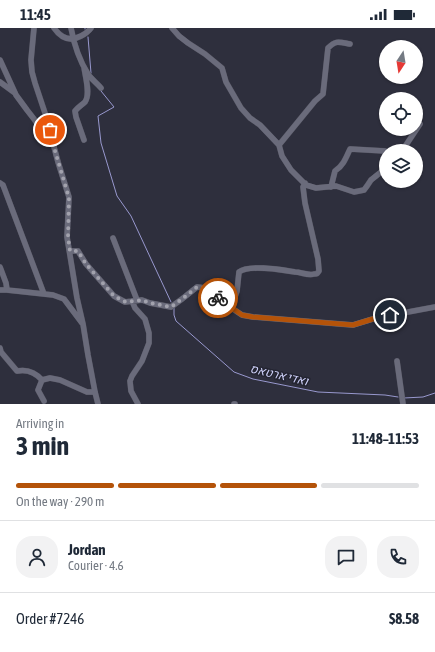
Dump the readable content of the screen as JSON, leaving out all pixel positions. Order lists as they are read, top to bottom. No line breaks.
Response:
{"water":["ואדי ארטאס"],"north":"bottom","page":{"status":"11:45","heading":["3 min","Arriving in","11:48–11:53"],"panel":["Jordan","Courier · 4.6","Order #7246","$8.58"],"bar":"On the way · 290 m"}}
